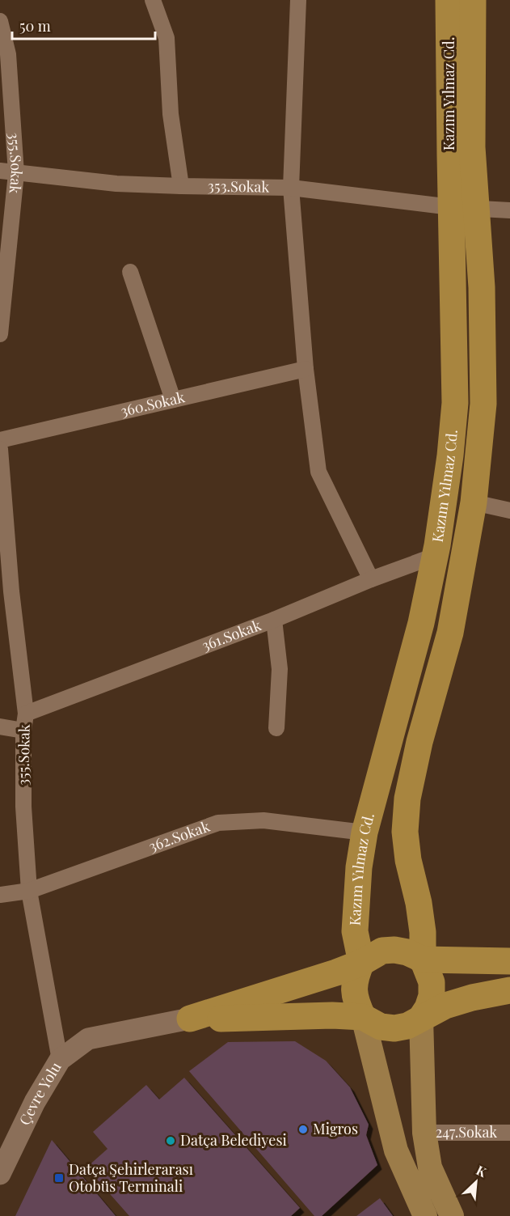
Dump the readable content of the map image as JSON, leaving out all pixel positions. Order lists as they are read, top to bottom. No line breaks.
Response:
{"streets":{"highway":["Kazım Yılmaz Cd."],"street":["355.Sokak","353.Sokak","360.Sokak","361.Sokak","362.Sokak","Çevre Yolu","247.Sokak"]},"crossings":[["Kazım Yılmaz Cd.","353.Sokak"],["Kazım Yılmaz Cd.","361.Sokak"],["Kazım Yılmaz Cd.","362.Sokak"],["355.Sokak","353.Sokak"],["355.Sokak","361.Sokak"],["355.Sokak","362.Sokak"],["355.Sokak","Çevre Yolu"]],"places":{"other":["Migros","Datça Belediyesi"],"transit":["Datça Şehirlerarası Otobüs Terminali"]},"scale_bar":"50 m","north":"top right"}
